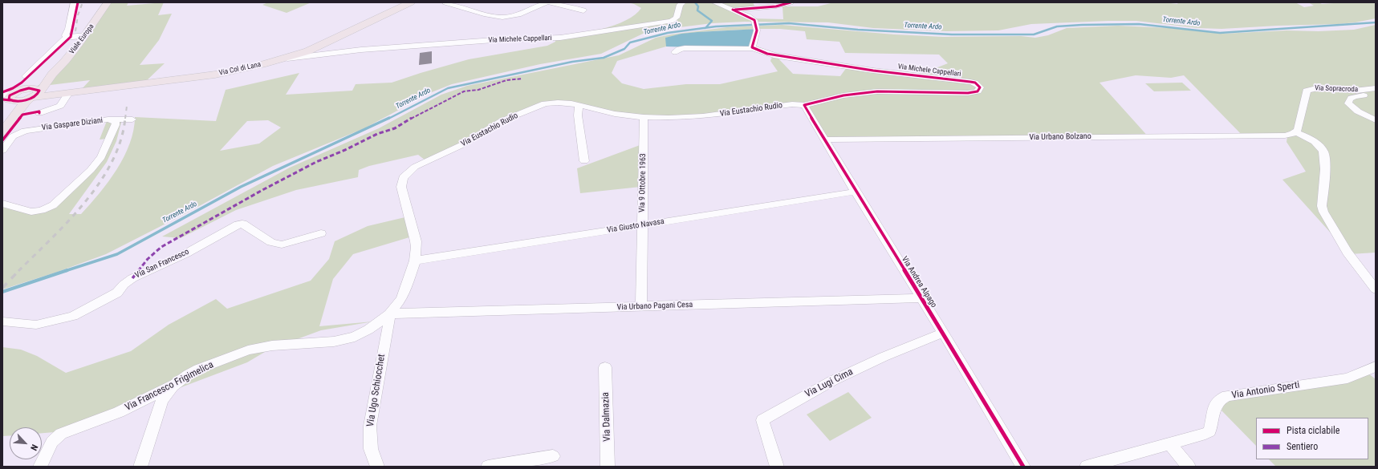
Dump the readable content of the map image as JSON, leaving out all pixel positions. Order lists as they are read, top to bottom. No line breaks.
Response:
{"streets":{"main road":["Viale Europa","Via Col di Lana"],"street":["Via Michele Cappellari","Via Sopracroda","Via Eustachio Rudio","Via Gaspare Diziani","Via Urbano Bolzano","Via 9 Ottobre 1963","Via Giusto Navasa","Via San Francesco","Via Andrea Alpago","Via Urbano Pagani Cesa","Via Lugi Cima","Via Francesco Frigimelica","Via Ugo Schiocchet","Via Antonio Sperti","Via Dalmazia"]},"crossings":[["Viale Europa","Via Col di Lana"],["Viale Europa","Via Gaspare Diziani"],["Via Michele Cappellari","Via Col di Lana"],["Via Michele Cappellari","Via Eustachio Rudio"],["Via Michele Cappellari","Via Andrea Alpago"],["Via Sopracroda","Via Urbano Bolzano"],["Via Eustachio Rudio","Via 9 Ottobre 1963"],["Via Eustachio Rudio","Via Giusto Navasa"],["Via Eustachio Rudio","Via Andrea Alpago"],["Via Eustachio Rudio","Via Urbano Pagani Cesa"],["Via Eustachio Rudio","Via Francesco Frigimelica"],["Via Eustachio Rudio","Via Ugo Schiocchet"],["Via Urbano Bolzano","Via Andrea Alpago"],["Via 9 Ottobre 1963","Via Giusto Navasa"],["Via 9 Ottobre 1963","Via Urbano Pagani Cesa"],["Via Giusto Navasa","Via Andrea Alpago"],["Via Andrea Alpago","Via Urbano Pagani Cesa"],["Via Andrea Alpago","Via Lugi Cima"],["Via Urbano Pagani Cesa","Via Francesco Frigimelica"],["Via Urbano Pagani Cesa","Via Ugo Schiocchet"],["Via Francesco Frigimelica","Via Ugo Schiocchet"]],"water":["Torrente Ardo"],"legend":["Pista ciclabile","Sentiero"],"north":"bottom right"}
